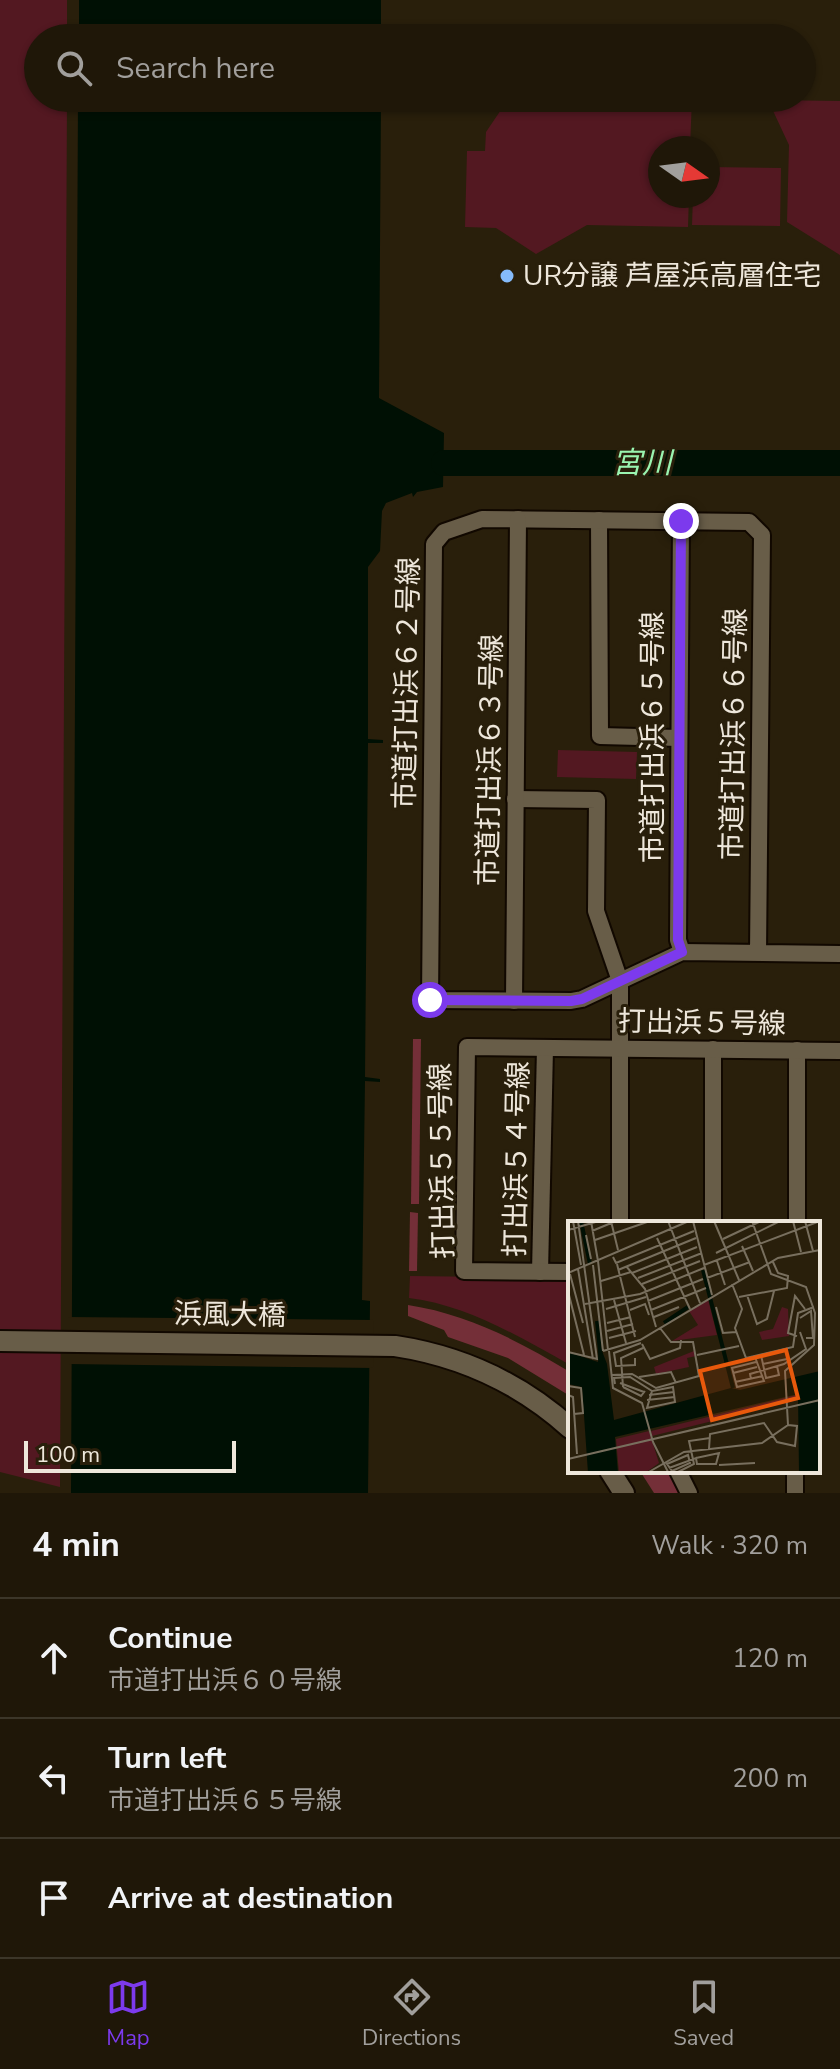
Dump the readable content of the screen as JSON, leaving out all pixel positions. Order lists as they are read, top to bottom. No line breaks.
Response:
{"streets":{"street":["市道打出浜６２号線","市道打出浜６６号線","市道打出浜６５号線","市道打出浜６３号線","打出浜５号線","打出浜５４号線","打出浜５５号線","浜風大橋"]},"crossings":[["市道打出浜６２号線","市道打出浜６６号線"],["市道打出浜６２号線","市道打出浜６５号線"],["市道打出浜６２号線","市道打出浜６３号線"],["打出浜５号線","打出浜５４号線"],["打出浜５号線","打出浜５５号線"],["打出浜５４号線","打出浜５５号線"]],"water":["宮川"],"places":["UR分譲 芦屋浜高層住宅"],"scale_bar":"100 m","north":"right","page":{"search":"Search here","scale":"100 m","heading":["4 min","Walk · 320 m"],"list":[["Continue","市道打出浜６０号線","120 m"],["Turn left","市道打出浜６５号線","200 m"],"Arrive at destination"],"nav":["Map","Directions","Saved"]}}
